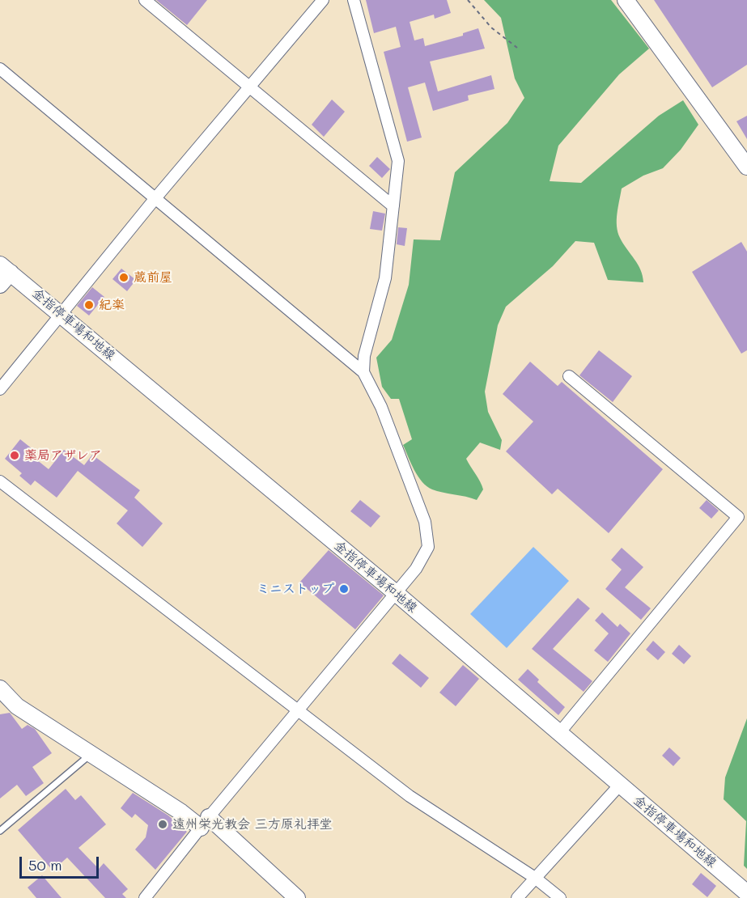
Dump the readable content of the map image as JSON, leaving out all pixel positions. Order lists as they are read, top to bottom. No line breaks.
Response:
{"streets":{"main road":["金指停車場和地線"]},"places":["蔵前屋","紀楽","薬局アザレア","ミニストップ","遠州栄光教会 三方原礼拝堂"],"scale_bar":"50 m"}
